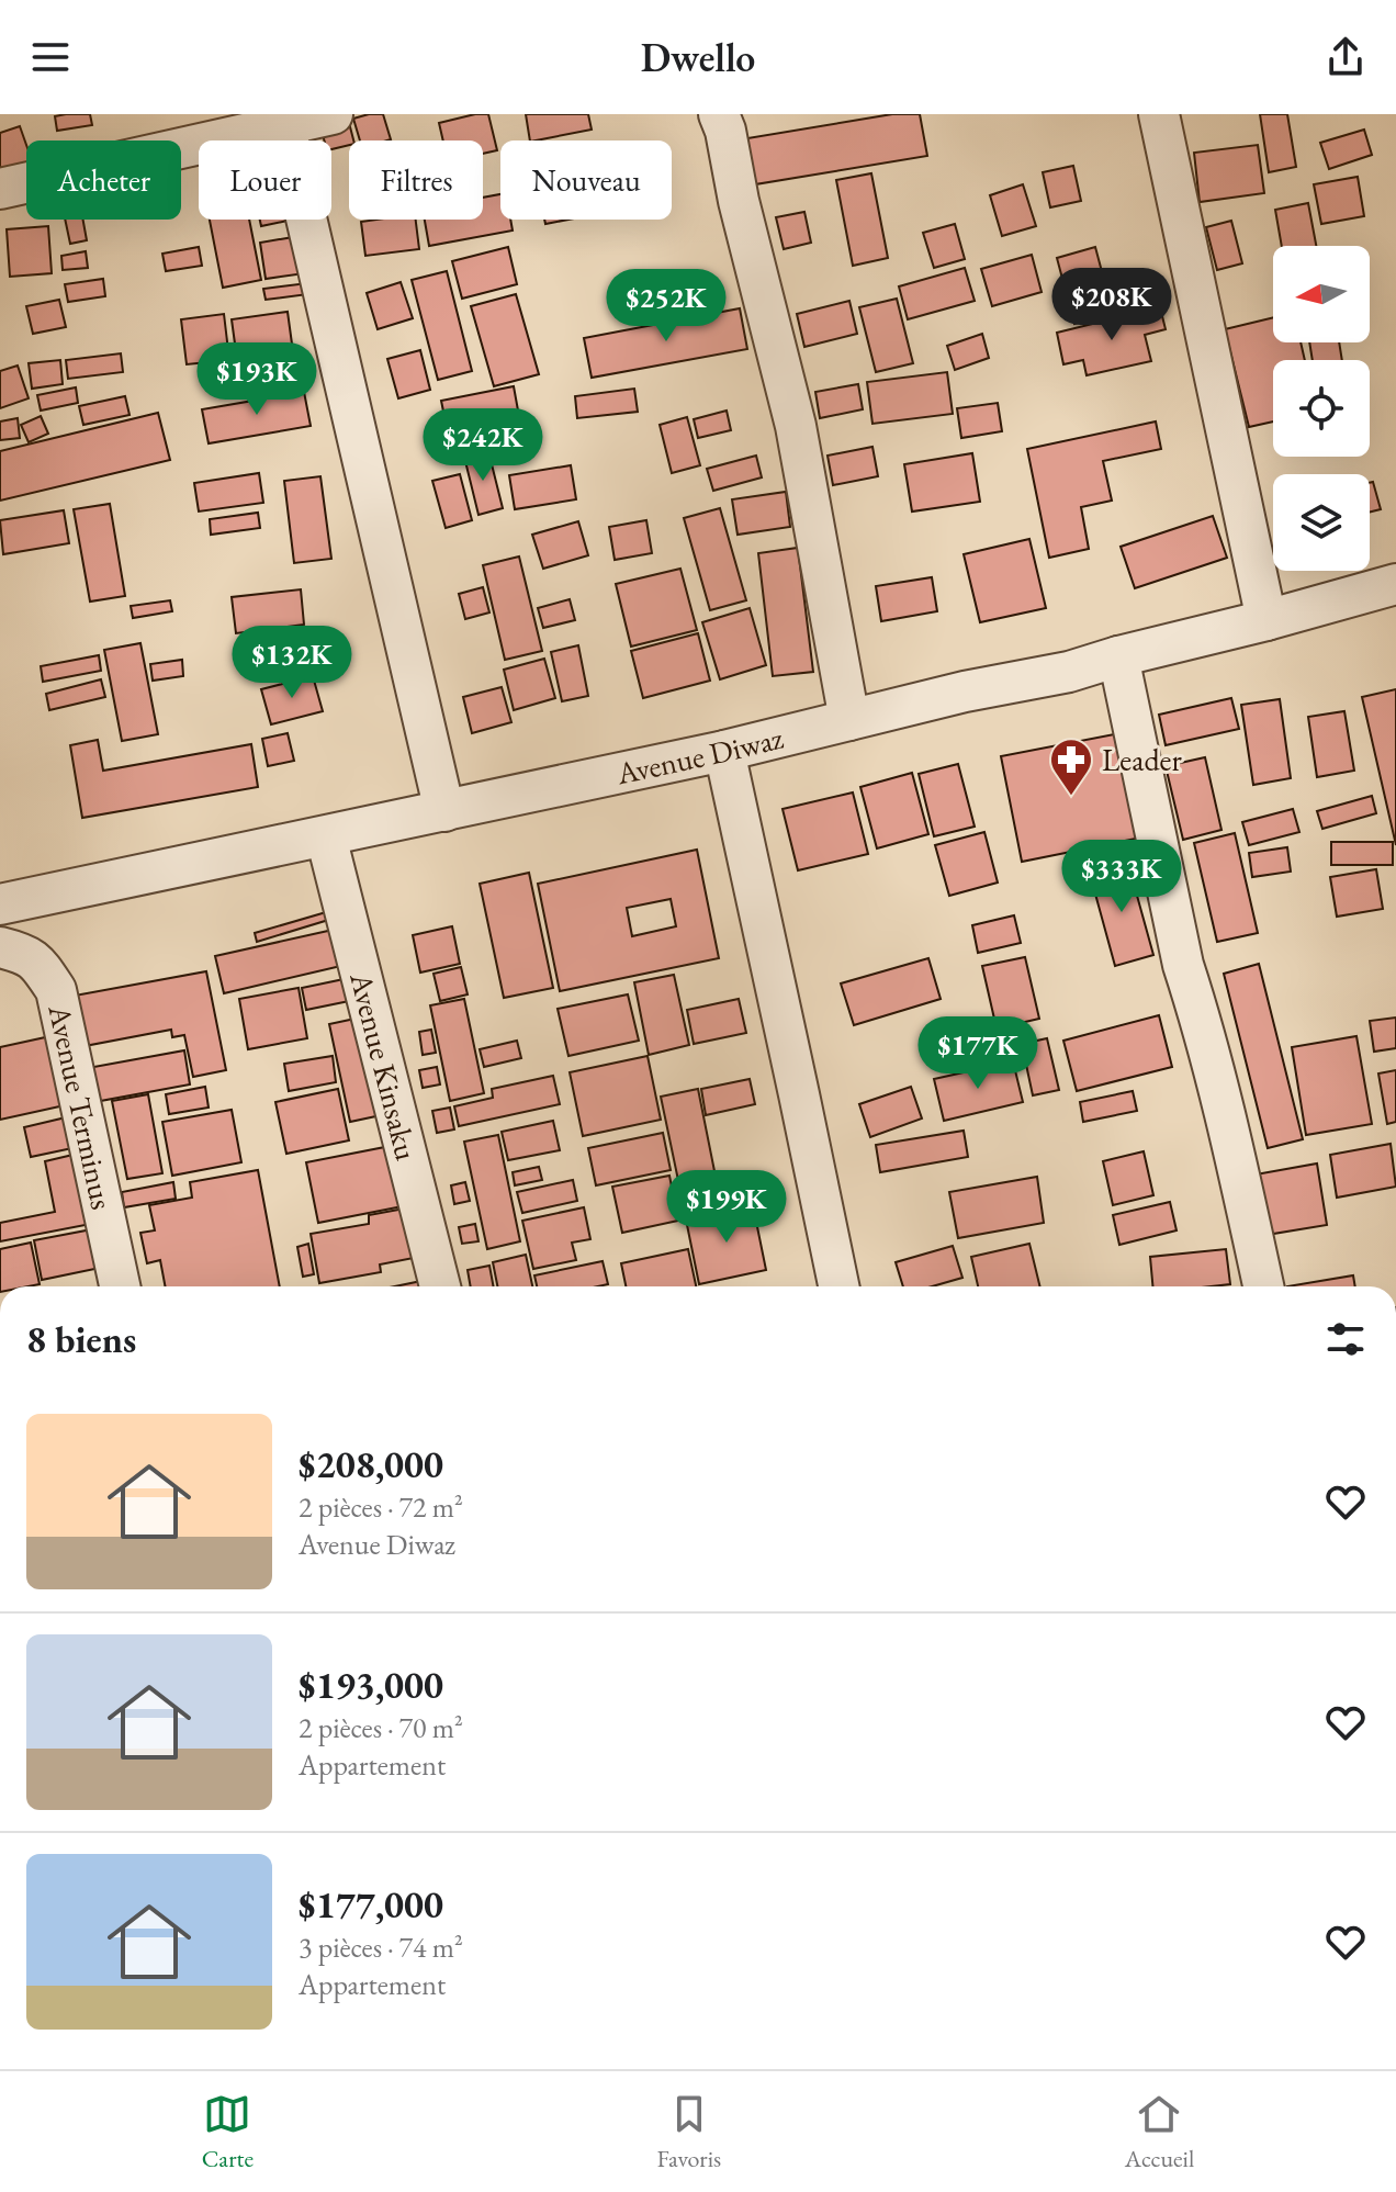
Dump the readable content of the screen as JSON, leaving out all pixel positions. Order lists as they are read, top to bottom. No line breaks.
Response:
{"streets":{"street":["Avenue Diwaz","Avenue Kinsaku","Avenue Terminus"]},"crossings":[["Avenue Diwaz","Avenue Kinsaku"]],"places":{"pharmacy":["Leader"]},"north":"left","page":{"header":"Dwello","chip":["Acheter","Louer","Filtres","Nouveau"],"price":["$208K","$252K","$193K","$242K","$132K","$333K","$177K","$199K"],"heading":"8 biens","list":[{"name":"$208,000","note":"2 pièces · 72 m² · Avenue Diwaz"},{"name":"$193,000","note":"2 pièces · 70 m² · Appartement"},{"name":"$177,000","note":"3 pièces · 74 m² · Appartement"}],"tabs":["Carte","Favoris","Accueil"]}}
